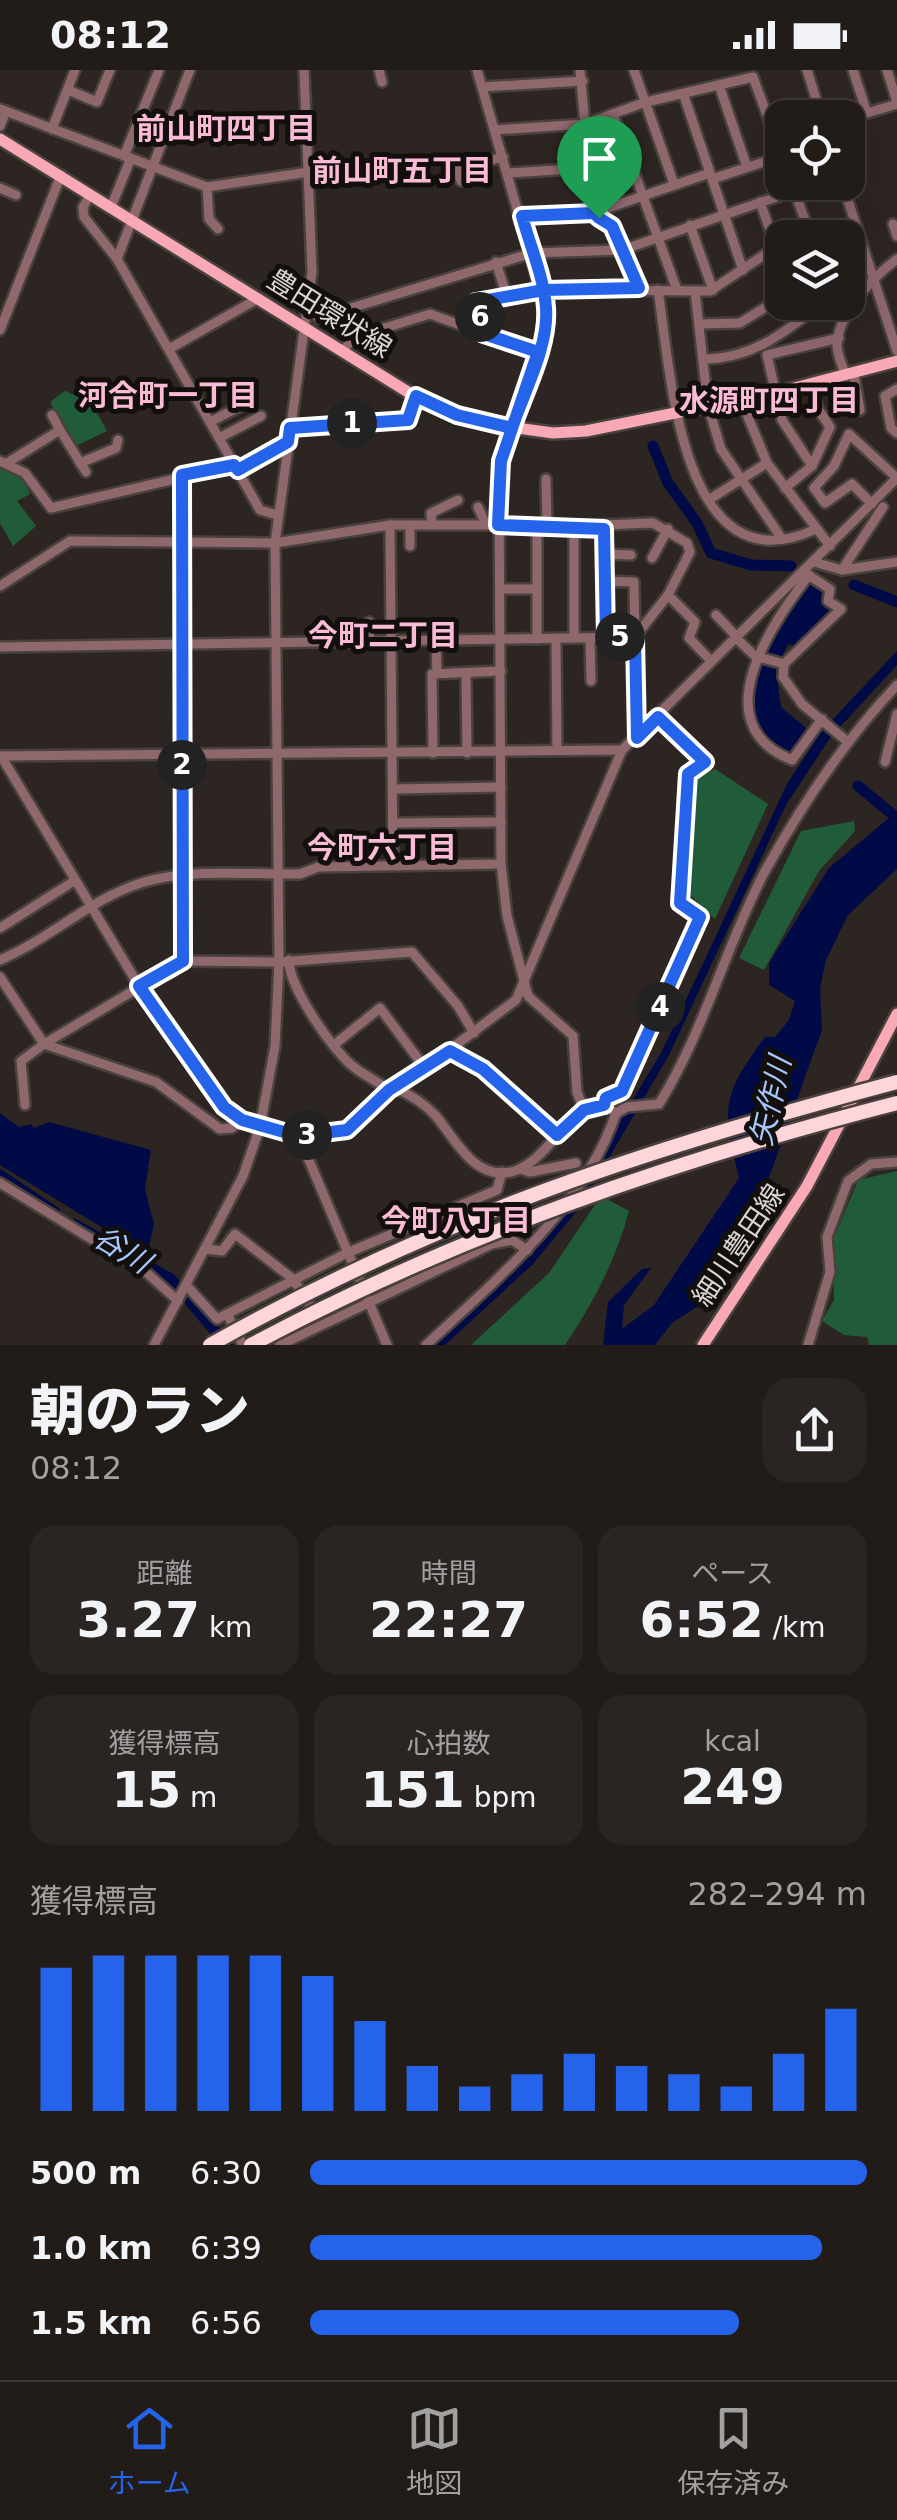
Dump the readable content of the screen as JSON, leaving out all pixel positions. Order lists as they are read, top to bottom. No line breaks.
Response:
{"streets":{"main road":["豊田環状線","細川豊田線"]},"districts":["前山町四丁目","前山町五丁目","河合町一丁目","水源町四丁目","今町二丁目","今町六丁目","今町八丁目"],"water":["矢作川","谷川"],"page":{"status":"08:12","pins":["6","1","5","2","4","3"],"heading":["朝のラン","08:12"],"stats":[["距離","3.27 km"],["時間","22:27"],["ペース","6:52 /km"],["獲得標高","15 m"],["心拍数","151 bpm"],["kcal","249"]],"chart":["獲得標高","282–294 m"],"list":[{"name":"500 m","note":"6:30"},{"name":"1.0 km","note":"6:39"},{"name":"1.5 km","note":"6:56"}],"tabs":["ホーム","地図","保存済み"]}}
